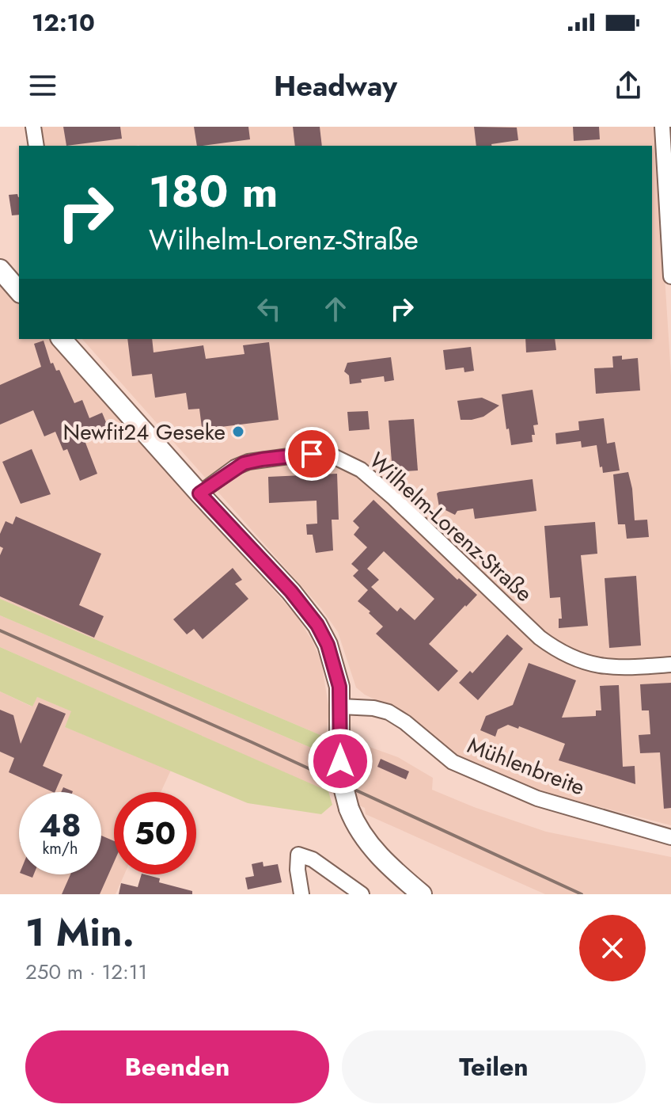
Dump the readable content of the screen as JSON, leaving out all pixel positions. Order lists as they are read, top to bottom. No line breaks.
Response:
{"streets":{"street":["Wilhelm-Lorenz-Straße","Mühlenbreite"]},"places":["Newfit24 Geseke"],"page":{"status":"12:10","header":"Headway","turn":["180 m","Wilhelm-Lorenz-Straße"],"speed":"48 km/h","limit":"50","heading":["1 Min.","250 m · 12:11"],"buttons":["Beenden","Teilen"]}}
